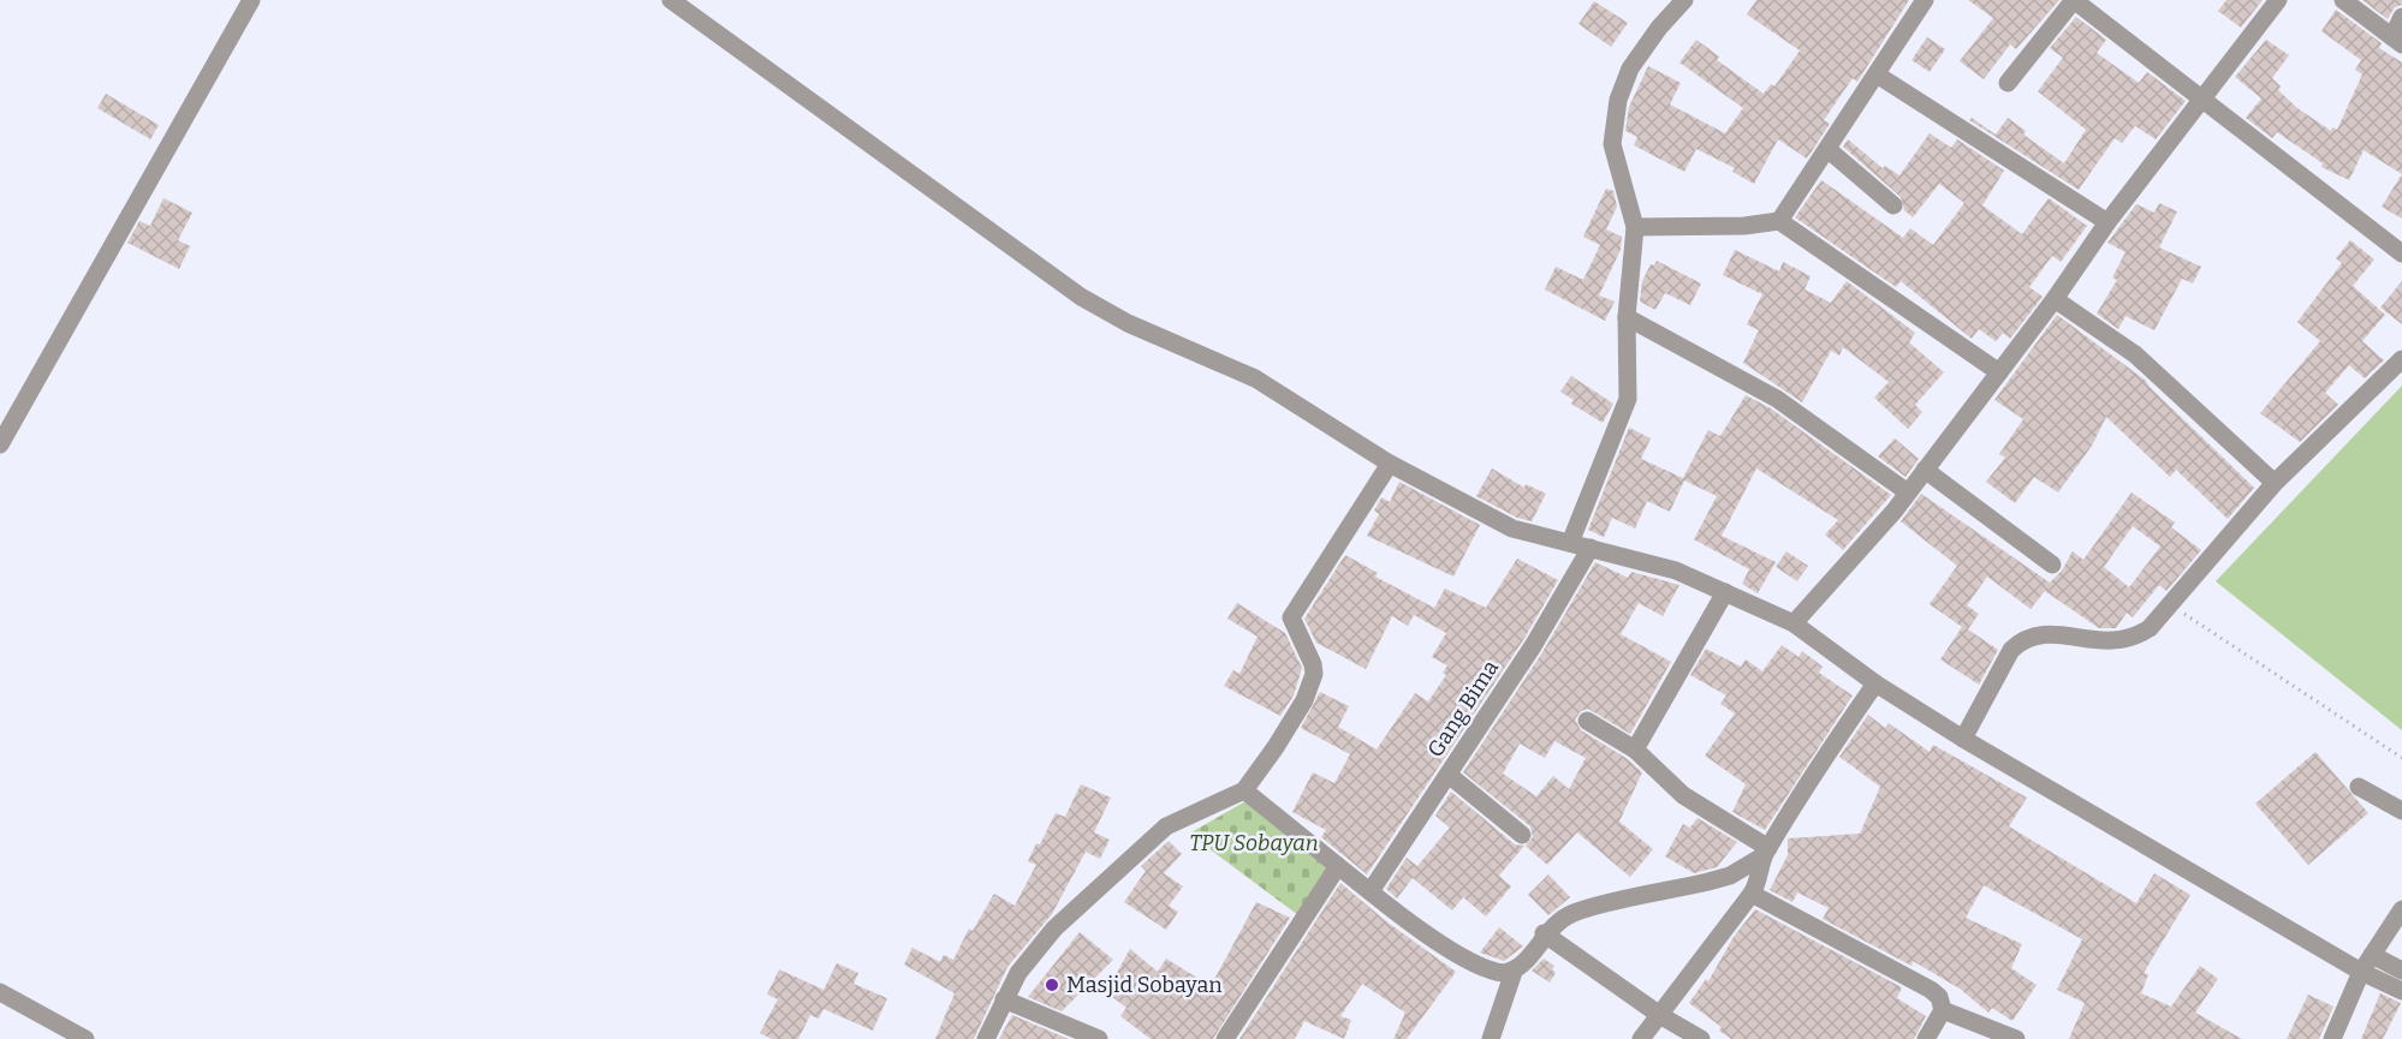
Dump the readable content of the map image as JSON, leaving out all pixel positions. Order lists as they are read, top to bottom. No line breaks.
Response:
{"streets":{"street":["Gang Bima"]},"parks":["TPU Sobayan"],"places":["Masjid Sobayan"]}
